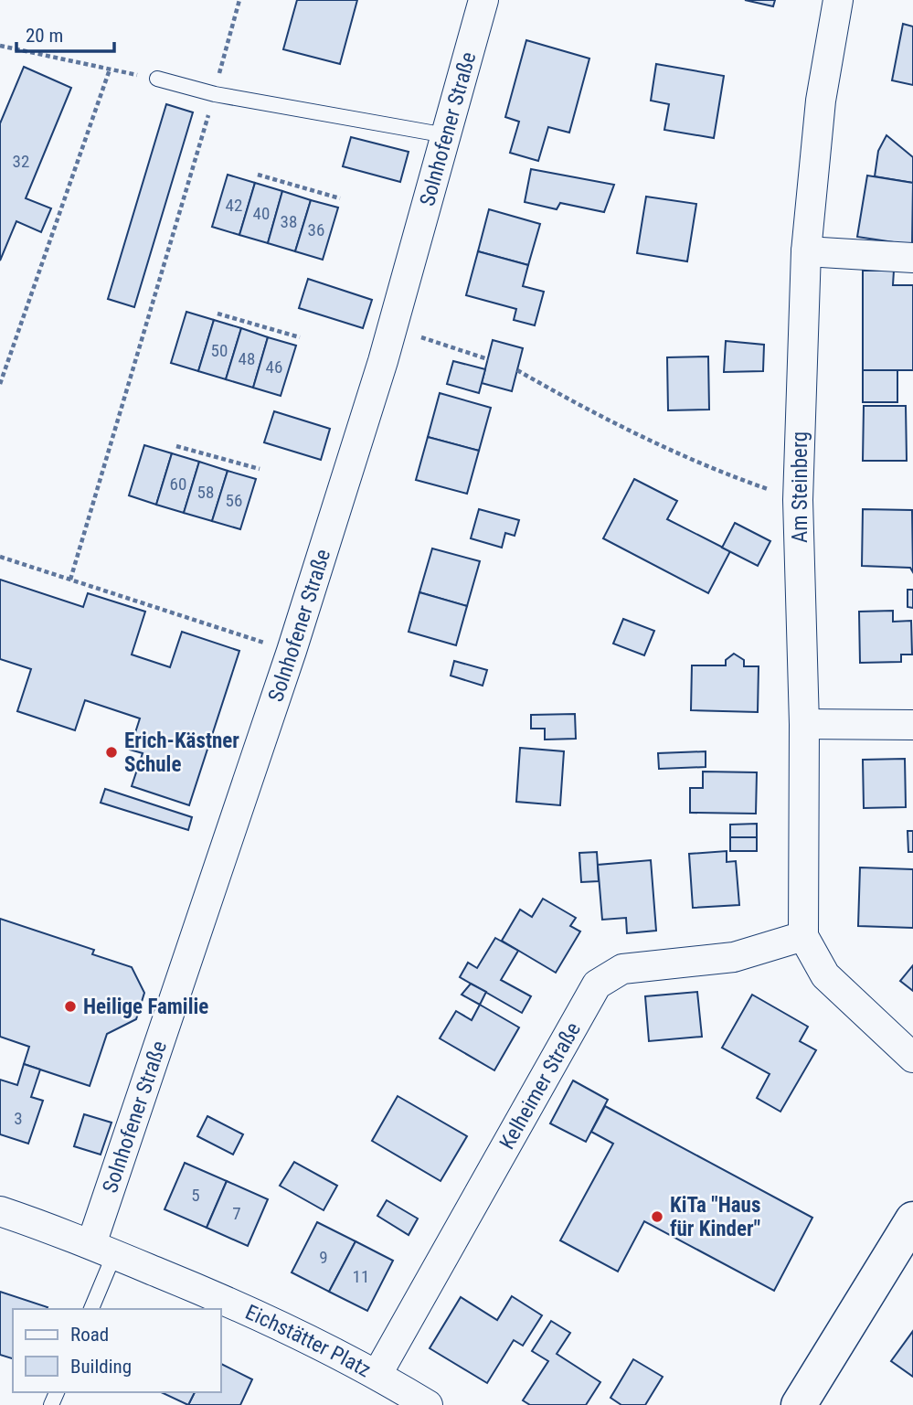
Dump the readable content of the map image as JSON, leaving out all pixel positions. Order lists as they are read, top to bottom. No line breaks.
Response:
{"streets":{"street":["Solnhofener Straße","Am Steinberg","Kelheimer Straße","Eichstätter Platz"]},"crossings":[["Solnhofener Straße","Eichstätter Platz"],["Am Steinberg","Kelheimer Straße"],["Kelheimer Straße","Eichstätter Platz"]],"places":["Erich-Kästner Schule","Heilige Familie","KiTa \"Haus für Kinder\""],"house_numbers":["32","42","40","38","36","50","48","46","60","58","56","3","5","7","9","11"],"legend":["Road","Building"],"scale_bar":"20 m"}
